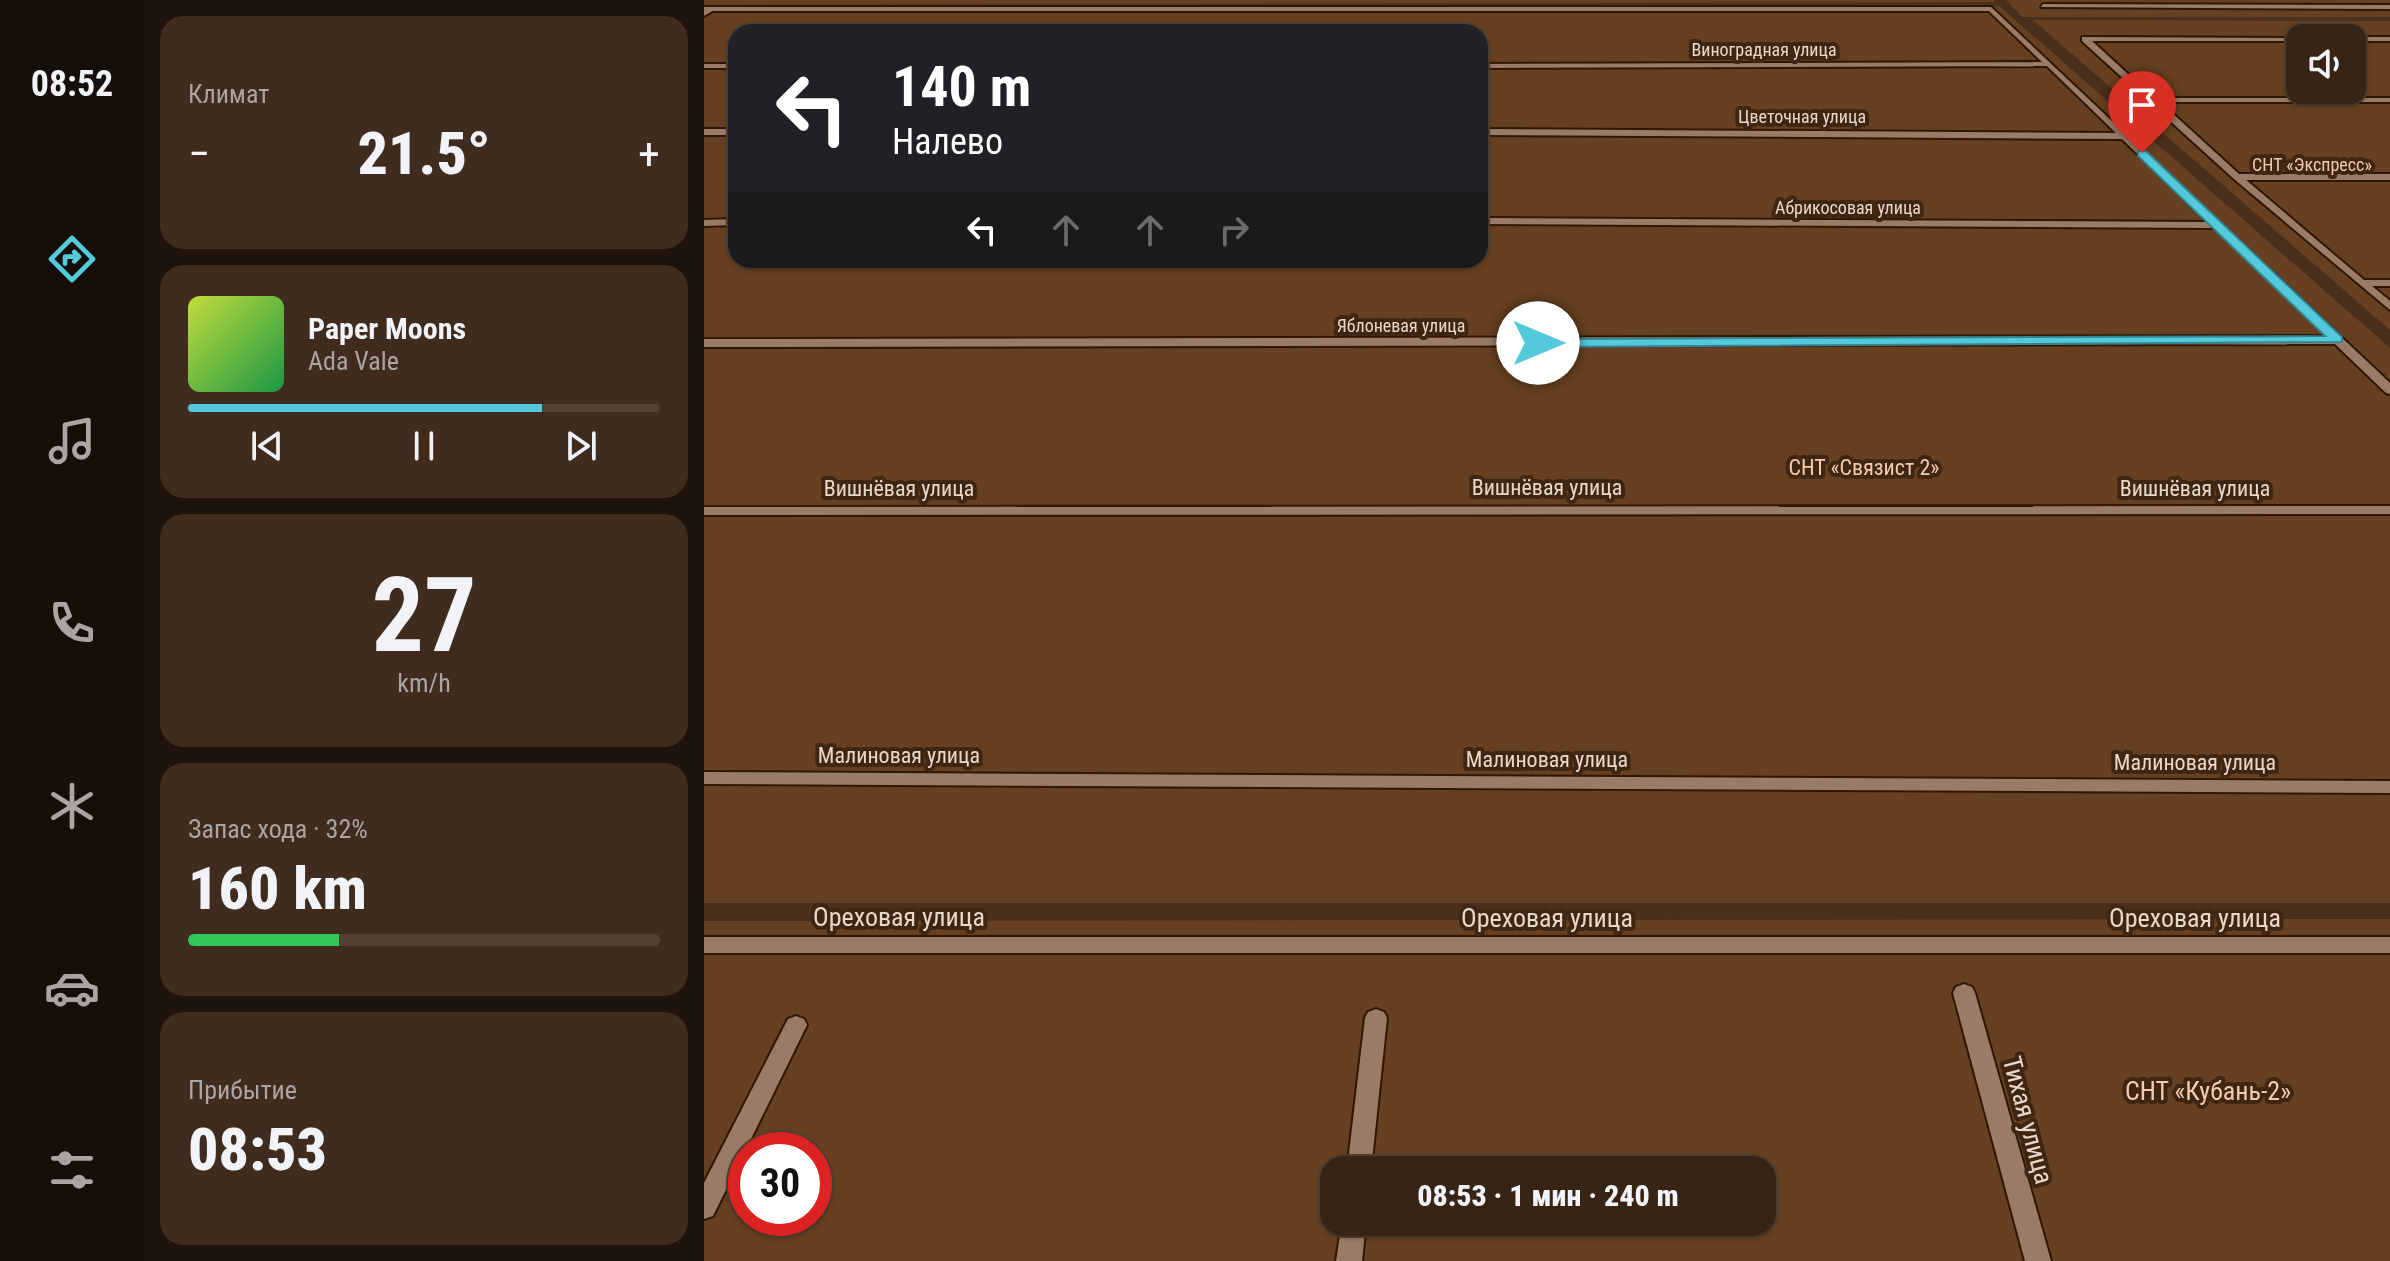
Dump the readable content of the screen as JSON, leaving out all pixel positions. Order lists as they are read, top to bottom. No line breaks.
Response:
{"streets":{"street":["Виноградная улица","Цветочная улица","Абрикосовая улица","Яблоневая улица","Вишнёвая улица","Малиновая улица","Ореховая улица","Тихая улица"]},"parks":["СНТ «Экспресс»","СНТ «Связист 2»","СНТ «Кубань-2»"],"page":{"tabs":"08:52","tile":["Климат",["27","km/h"],["Запас хода · 32%","160 km"],["Прибытие","08:53"]],"turn":["140 m","Налево"],"heat":["−","21.5°","+"],"song":["Paper Moons","Ada Vale"],"limit":"30","trip":"08:53 · 1 мин · 240 m"}}
